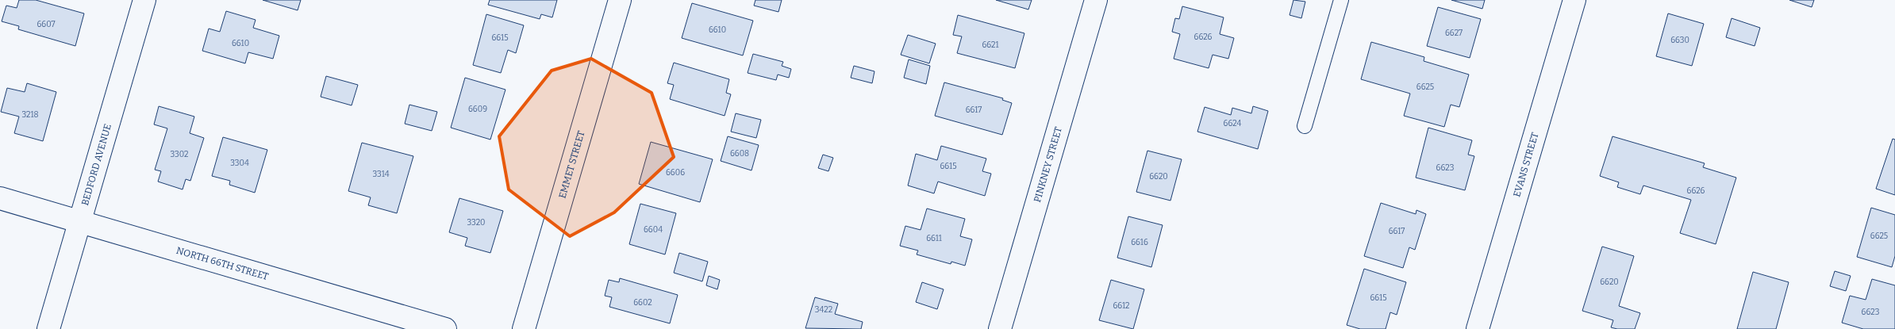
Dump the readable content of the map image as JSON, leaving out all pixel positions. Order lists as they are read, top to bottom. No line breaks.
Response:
{"streets":{"street":["BEDFORD AVENUE","EMMET STREET","PINKNEY STREET","EVANS STREET","NORTH 66TH STREET"]},"crossings":[["BEDFORD AVENUE","NORTH 66TH STREET"]],"house_numbers":["6607","6610","6627","6626","6615","6630","6610","6621","6625","6609","6617","3218","6624","6608","3302","3304","6615","6623","6606","3314","6620","6626","3320","6604","6617","6625","6611","6616","6620","6615","6602","6612","3422","6623"]}
